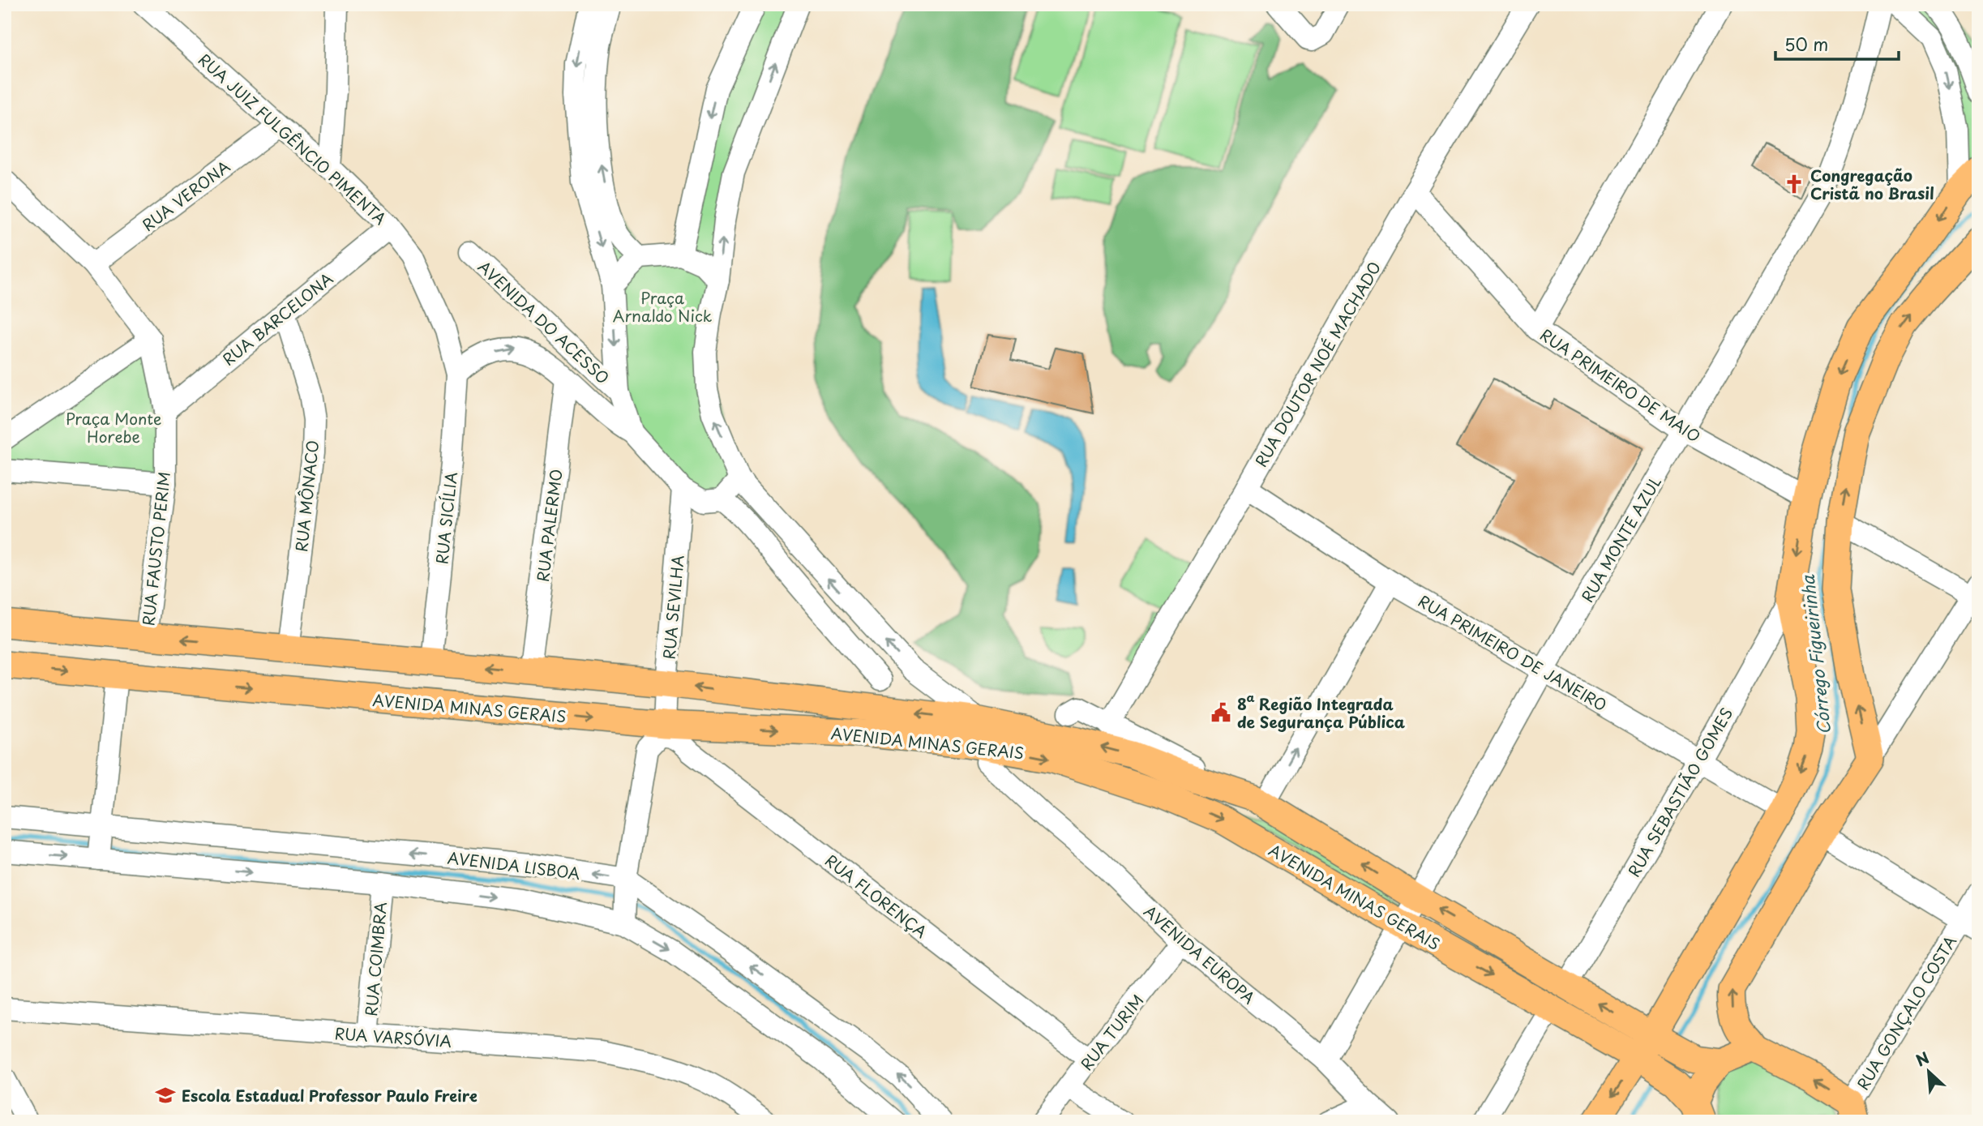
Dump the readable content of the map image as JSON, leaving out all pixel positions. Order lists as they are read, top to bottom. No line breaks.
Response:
{"streets":{"main road":["AVENIDA MINAS GERAIS"],"street":["RUA JUIZ FULGÊNCIO PIMENTA","RUA VERONA","RUA BARCELONA","AVENIDA DO ACESSO","RUA DOUTOR NOÉ MACHADO","RUA PRIMEIRO DE MAIO","RUA MÔNACO","RUA SICÍLIA","RUA PALERMO","RUA MONTE AZUL","RUA FAUSTO PERIM","RUA SEVILHA","RUA PRIMEIRO DE JANEIRO","RUA SEBASTIÃO GOMES","AVENIDA LISBOA","RUA FLORENÇA","AVENIDA EUROPA","RUA COIMBRA","RUA GONÇALO COSTA","RUA TURIM","RUA VARSÓVIA"]},"crossings":[["RUA JUIZ FULGÊNCIO PIMENTA","RUA VERONA"],["RUA JUIZ FULGÊNCIO PIMENTA","RUA BARCELONA"],["RUA JUIZ FULGÊNCIO PIMENTA","RUA SICÍLIA"],["RUA VERONA","RUA FAUSTO PERIM"],["RUA BARCELONA","RUA MÔNACO"],["RUA BARCELONA","RUA FAUSTO PERIM"],["RUA DOUTOR NOÉ MACHADO","RUA PRIMEIRO DE MAIO"],["RUA DOUTOR NOÉ MACHADO","RUA PRIMEIRO DE JANEIRO"],["RUA DOUTOR NOÉ MACHADO","AVENIDA MINAS GERAIS"],["RUA PRIMEIRO DE MAIO","RUA MONTE AZUL"],["RUA MÔNACO","AVENIDA MINAS GERAIS"],["RUA SICÍLIA","AVENIDA MINAS GERAIS"],["RUA PALERMO","AVENIDA MINAS GERAIS"],["RUA MONTE AZUL","RUA PRIMEIRO DE JANEIRO"],["RUA MONTE AZUL","AVENIDA MINAS GERAIS"],["RUA MONTE AZUL","AVENIDA EUROPA"],["RUA FAUSTO PERIM","AVENIDA MINAS GERAIS"],["RUA SEVILHA","AVENIDA MINAS GERAIS"],["RUA SEVILHA","RUA FLORENÇA"],["RUA PRIMEIRO DE JANEIRO","RUA SEBASTIÃO GOMES"],["AVENIDA MINAS GERAIS","RUA SEBASTIÃO GOMES"],["AVENIDA MINAS GERAIS","RUA FLORENÇA"],["RUA FLORENÇA","RUA TURIM"],["AVENIDA EUROPA","RUA TURIM"],["RUA COIMBRA","RUA VARSÓVIA"]],"water":["Córrego Figueirinha"],"parks":["Praça Arnaldo Nick","Praça Monte Horebe"],"places":{"church":["Congregação Cristã no Brasil"],"public building":["8ª Região Integrada de Segurança Pública"],"school or university":["Escola Estadual Professor Paulo Freire"]},"scale_bar":"50 m","north":"top left"}
